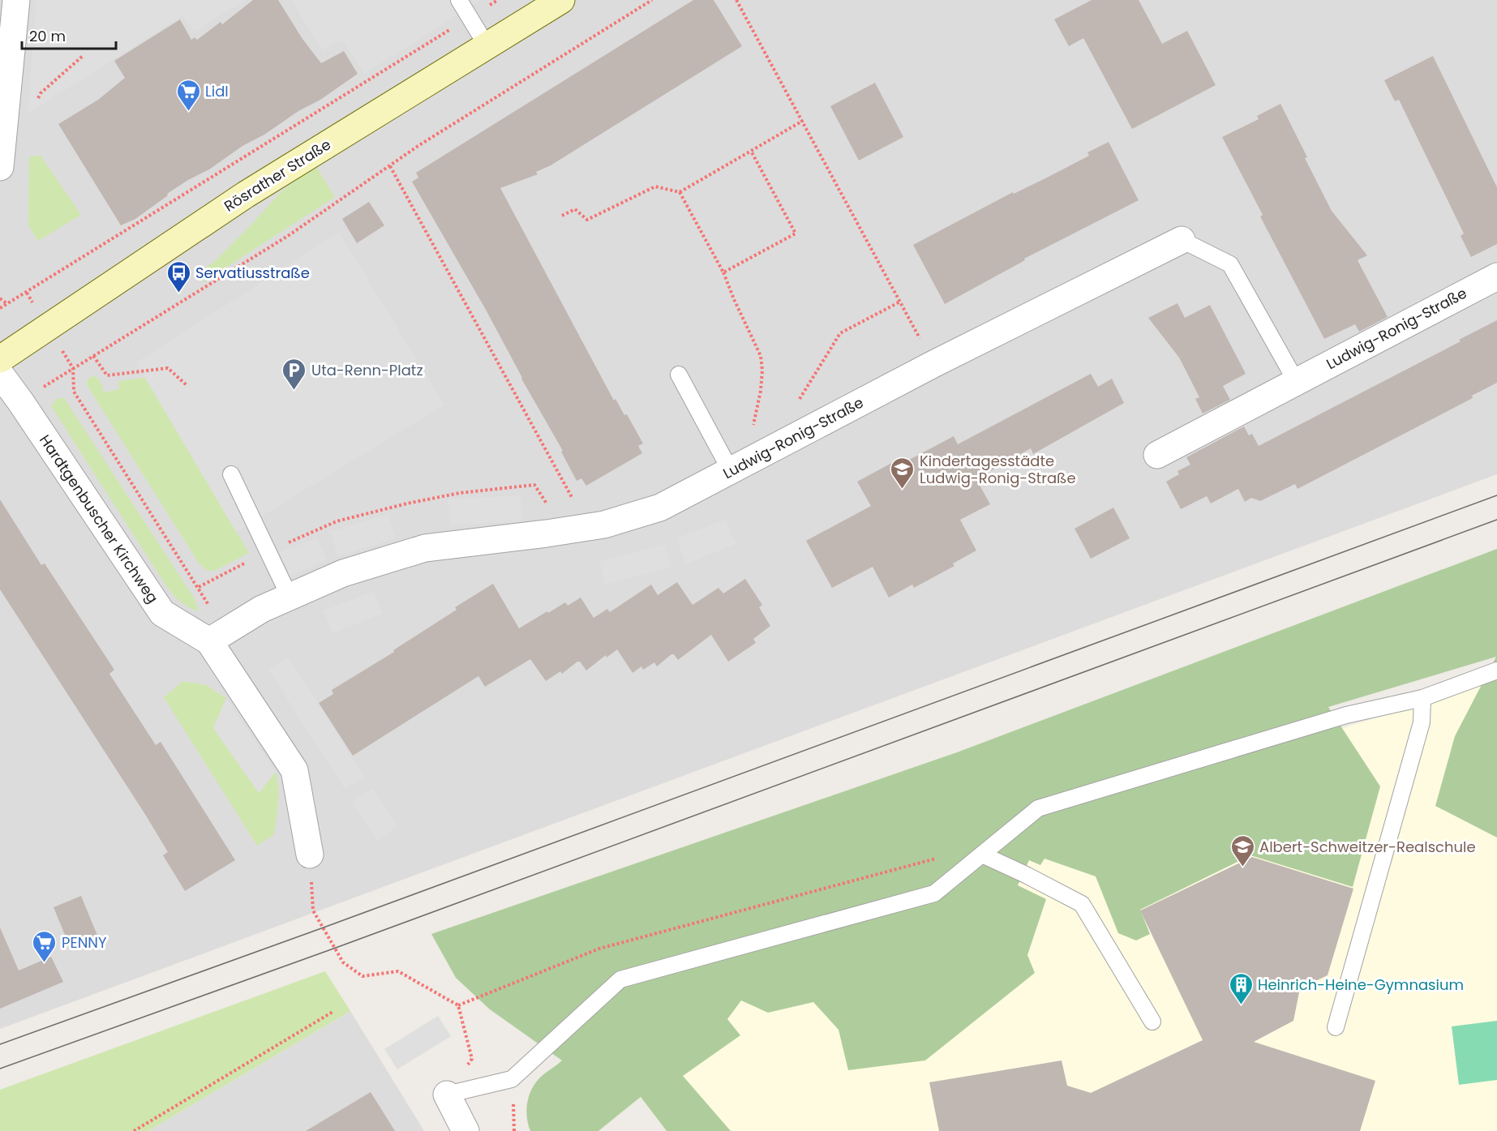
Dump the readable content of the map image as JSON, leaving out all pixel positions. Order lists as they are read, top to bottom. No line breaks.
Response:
{"streets":{"main road":["Rösrather Straße"],"street":["Ludwig-Ronig-Straße","Hardtgenbuscher Kirchweg"]},"crossings":[["Ludwig-Ronig-Straße","Hardtgenbuscher Kirchweg"]],"places":{"supermarket":["Lidl","PENNY"],"bus stop":["Servatiusstraße"],"parking":["Uta-Renn-Platz"],"school or university":["Kindertagesstädte Ludwig-Ronig-Straße","Albert-Schweitzer-Realschule"],"building":["Heinrich-Heine-Gymnasium"]},"scale_bar":"20 m"}
